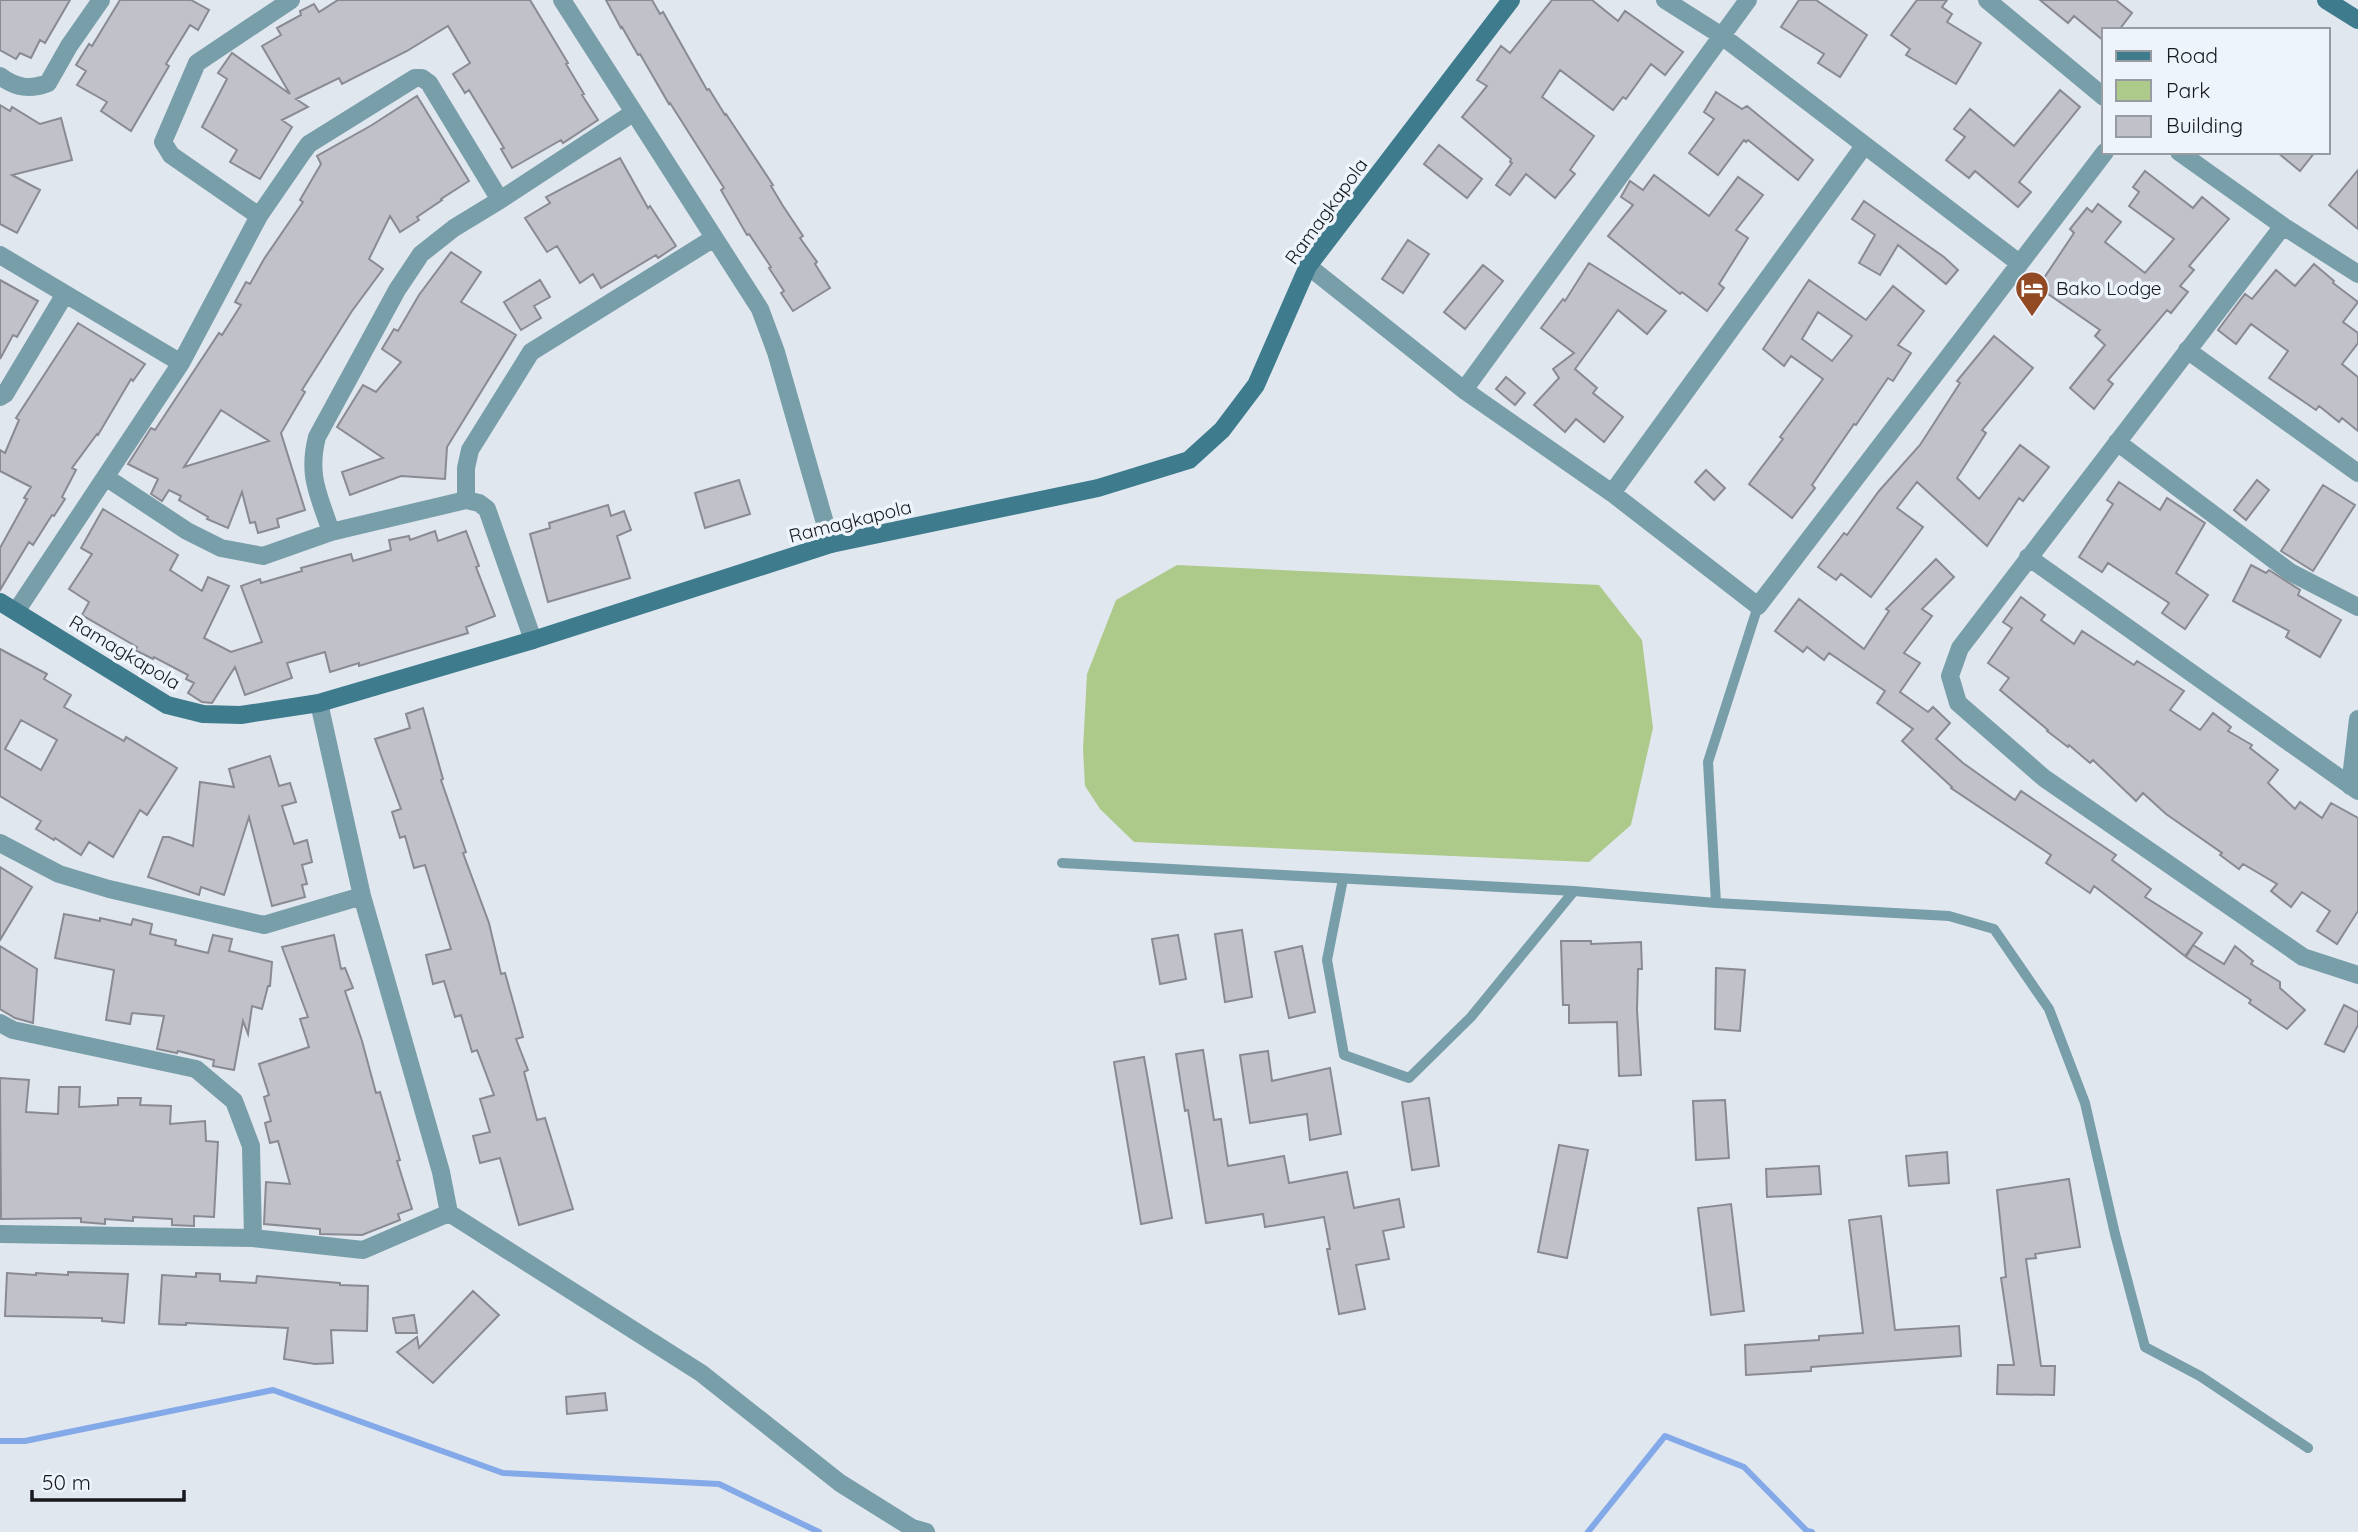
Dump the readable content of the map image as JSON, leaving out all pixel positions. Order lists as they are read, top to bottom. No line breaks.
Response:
{"streets":{"street":["Ramagkapola"]},"places":{"hotel":["Bako Lodge"]},"legend":["Road","Park","Building"],"scale_bar":"50 m"}
